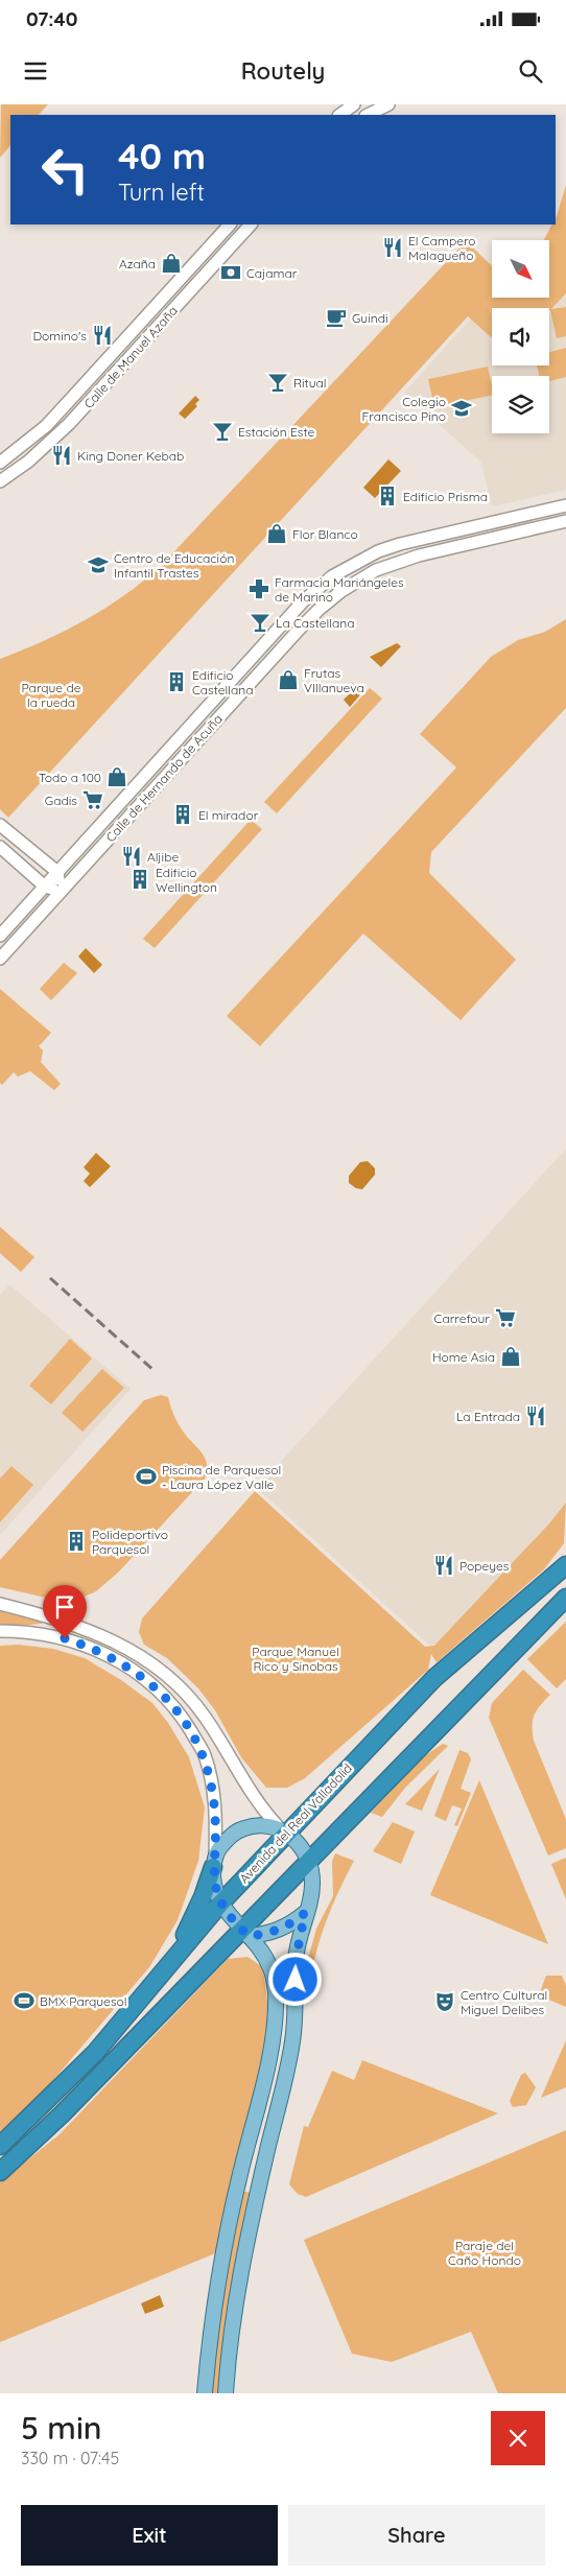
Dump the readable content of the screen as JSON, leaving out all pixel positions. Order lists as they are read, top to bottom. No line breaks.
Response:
{"streets":{"highway":["Avenida del Real Valladolid"],"street":["Calle de Manuel Azaña","Calle de Hernando de Acuña"]},"parks":["Parque de la rueda","Parque Manuel Rico y Sinobas","Paraje del Caño Hondo"],"places":{"restaurant":["El Campero Malagueño","Domino's","King Doner Kebab","Aljibe","La Entrada","Popeyes"],"shop":["Azaña","Flor Blanco","Frutas VIllanueva","Todo a 100","Home Asia"],"bank":["Cajamar"],"cafe":["Guindi"],"bar":["Ritual","Estación Este","La Castellana"],"school or university":["Colegio Francisco Pino","Centro de Educación Infantil Trastes"],"building":["Edificio Prisma","Edificio Castellana","El mirador","Edificio Wellington","Polideportivo Parquesol"],"pharmacy":["Farmacia Mariángeles de Marino"],"supermarket":["Gadis","Carrefour"],"sports":["Piscina de Parquesol - Laura López Valle","BMX Parquesol"],"theatre":["Centro Cultural Miguel Delibes"]},"north":"bottom right","page":{"status":"07:40","header":"Routely","turn":["40 m","Turn left"],"heading":["5 min","330 m · 07:45"],"buttons":["Exit","Share"]}}
